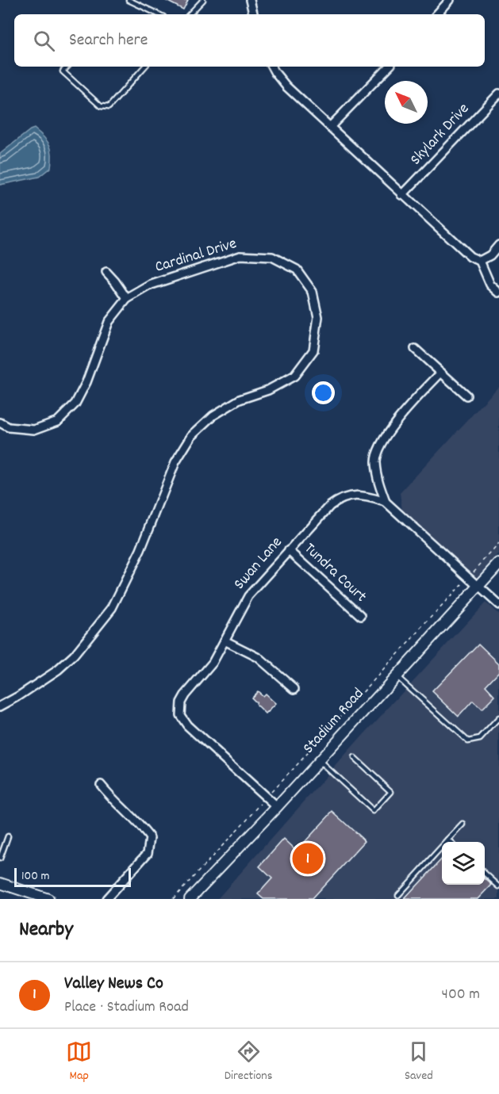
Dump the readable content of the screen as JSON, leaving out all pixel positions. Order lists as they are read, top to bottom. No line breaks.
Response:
{"streets":{"street":["Skylark Drive","Cardinal Drive","Swan Lane","Tundra Court","Stadium Road"]},"crossings":[["Swan Lane","Tundra Court"],["Swan Lane","Stadium Road"]],"scale_bar":"100 m","north":"top left","page":{"search":"Search here","pins":"1","scale":"100 m","heading":"Nearby","list":[{"mark":"1","name":"Valley News Co","note":"Place · Stadium Road","value":"400 m"}],"nav":["Map","Directions","Saved"]}}
